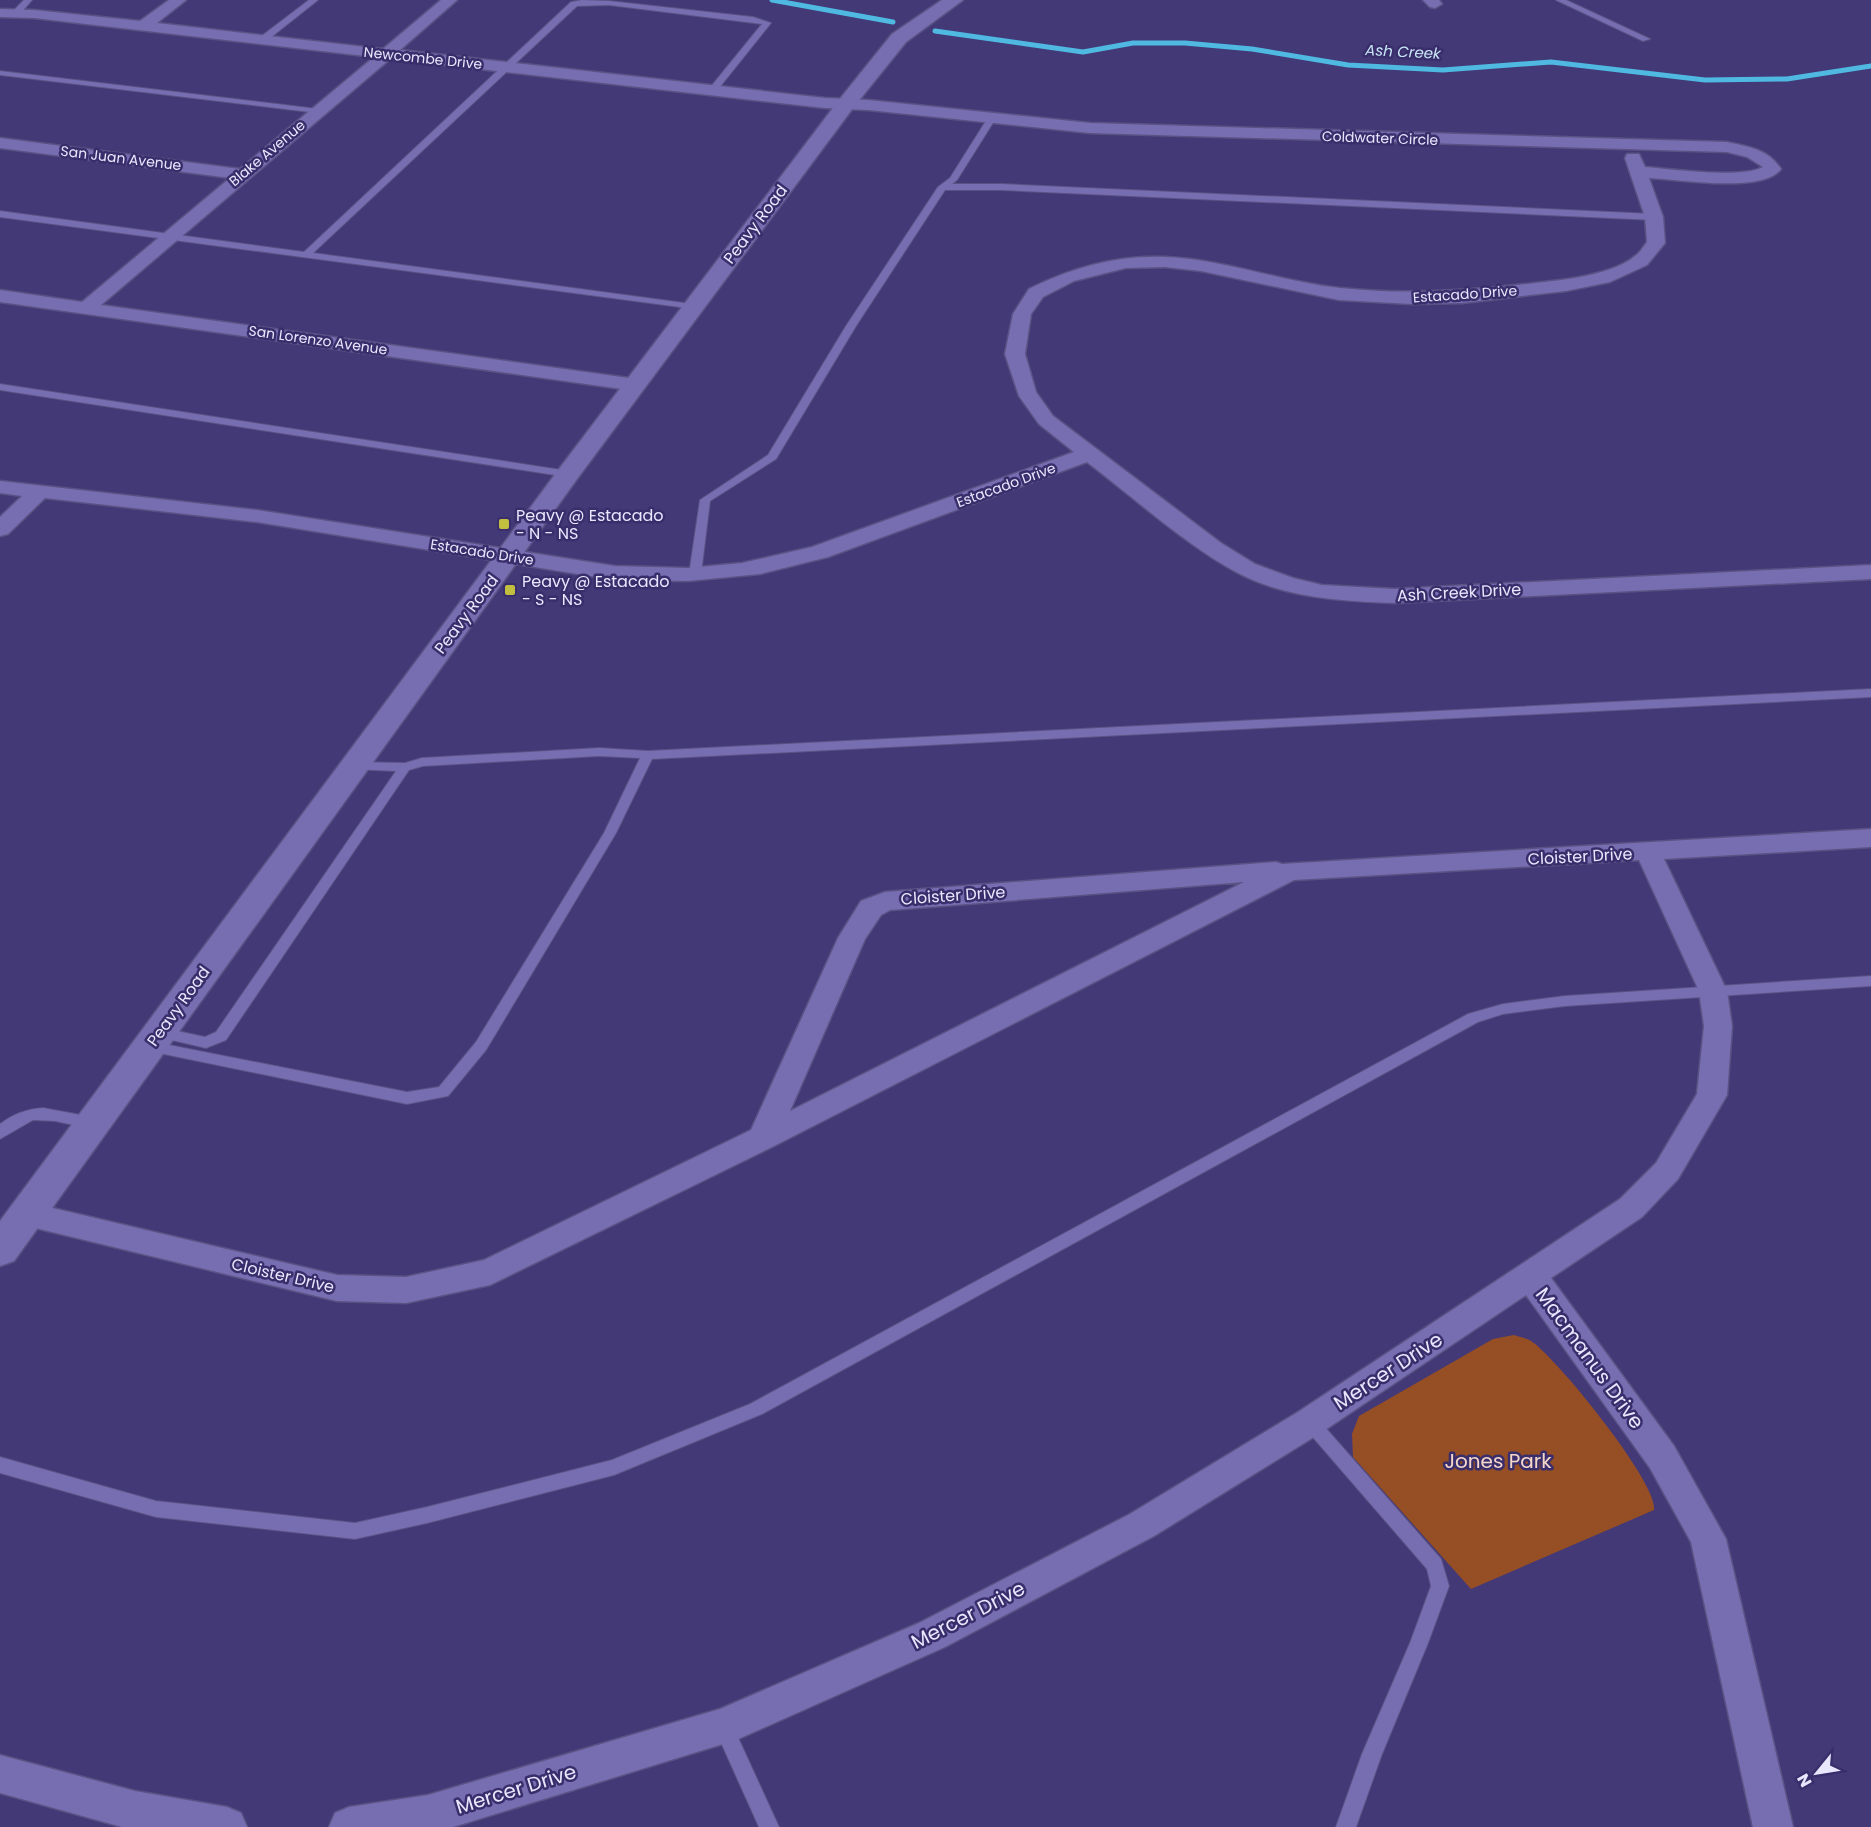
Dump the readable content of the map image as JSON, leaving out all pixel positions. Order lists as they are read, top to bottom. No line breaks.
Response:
{"streets":{"street":["Newcombe Drive","Coldwater Circle","Blake Avenue","San Juan Avenue","Peavy Road","Estacado Drive","San Lorenzo Avenue","Ash Creek Drive","Cloister Drive","Macmanus Drive","Mercer Drive"]},"crossings":[["Newcombe Drive","Coldwater Circle"],["Newcombe Drive","Blake Avenue"],["Newcombe Drive","Peavy Road"],["Coldwater Circle","Peavy Road"],["Coldwater Circle","Estacado Drive"],["Blake Avenue","San Juan Avenue"],["Blake Avenue","San Lorenzo Avenue"],["Peavy Road","Estacado Drive"],["Peavy Road","San Lorenzo Avenue"],["Peavy Road","Cloister Drive"],["Estacado Drive","Ash Creek Drive"],["Cloister Drive","Macmanus Drive"],["Macmanus Drive","Mercer Drive"]],"water":["Ash Creek"],"parks":["Jones Park"],"places":{"transit":["Peavy @ Estacado - N - NS","Peavy @ Estacado - S - NS"]},"north":"bottom left"}
